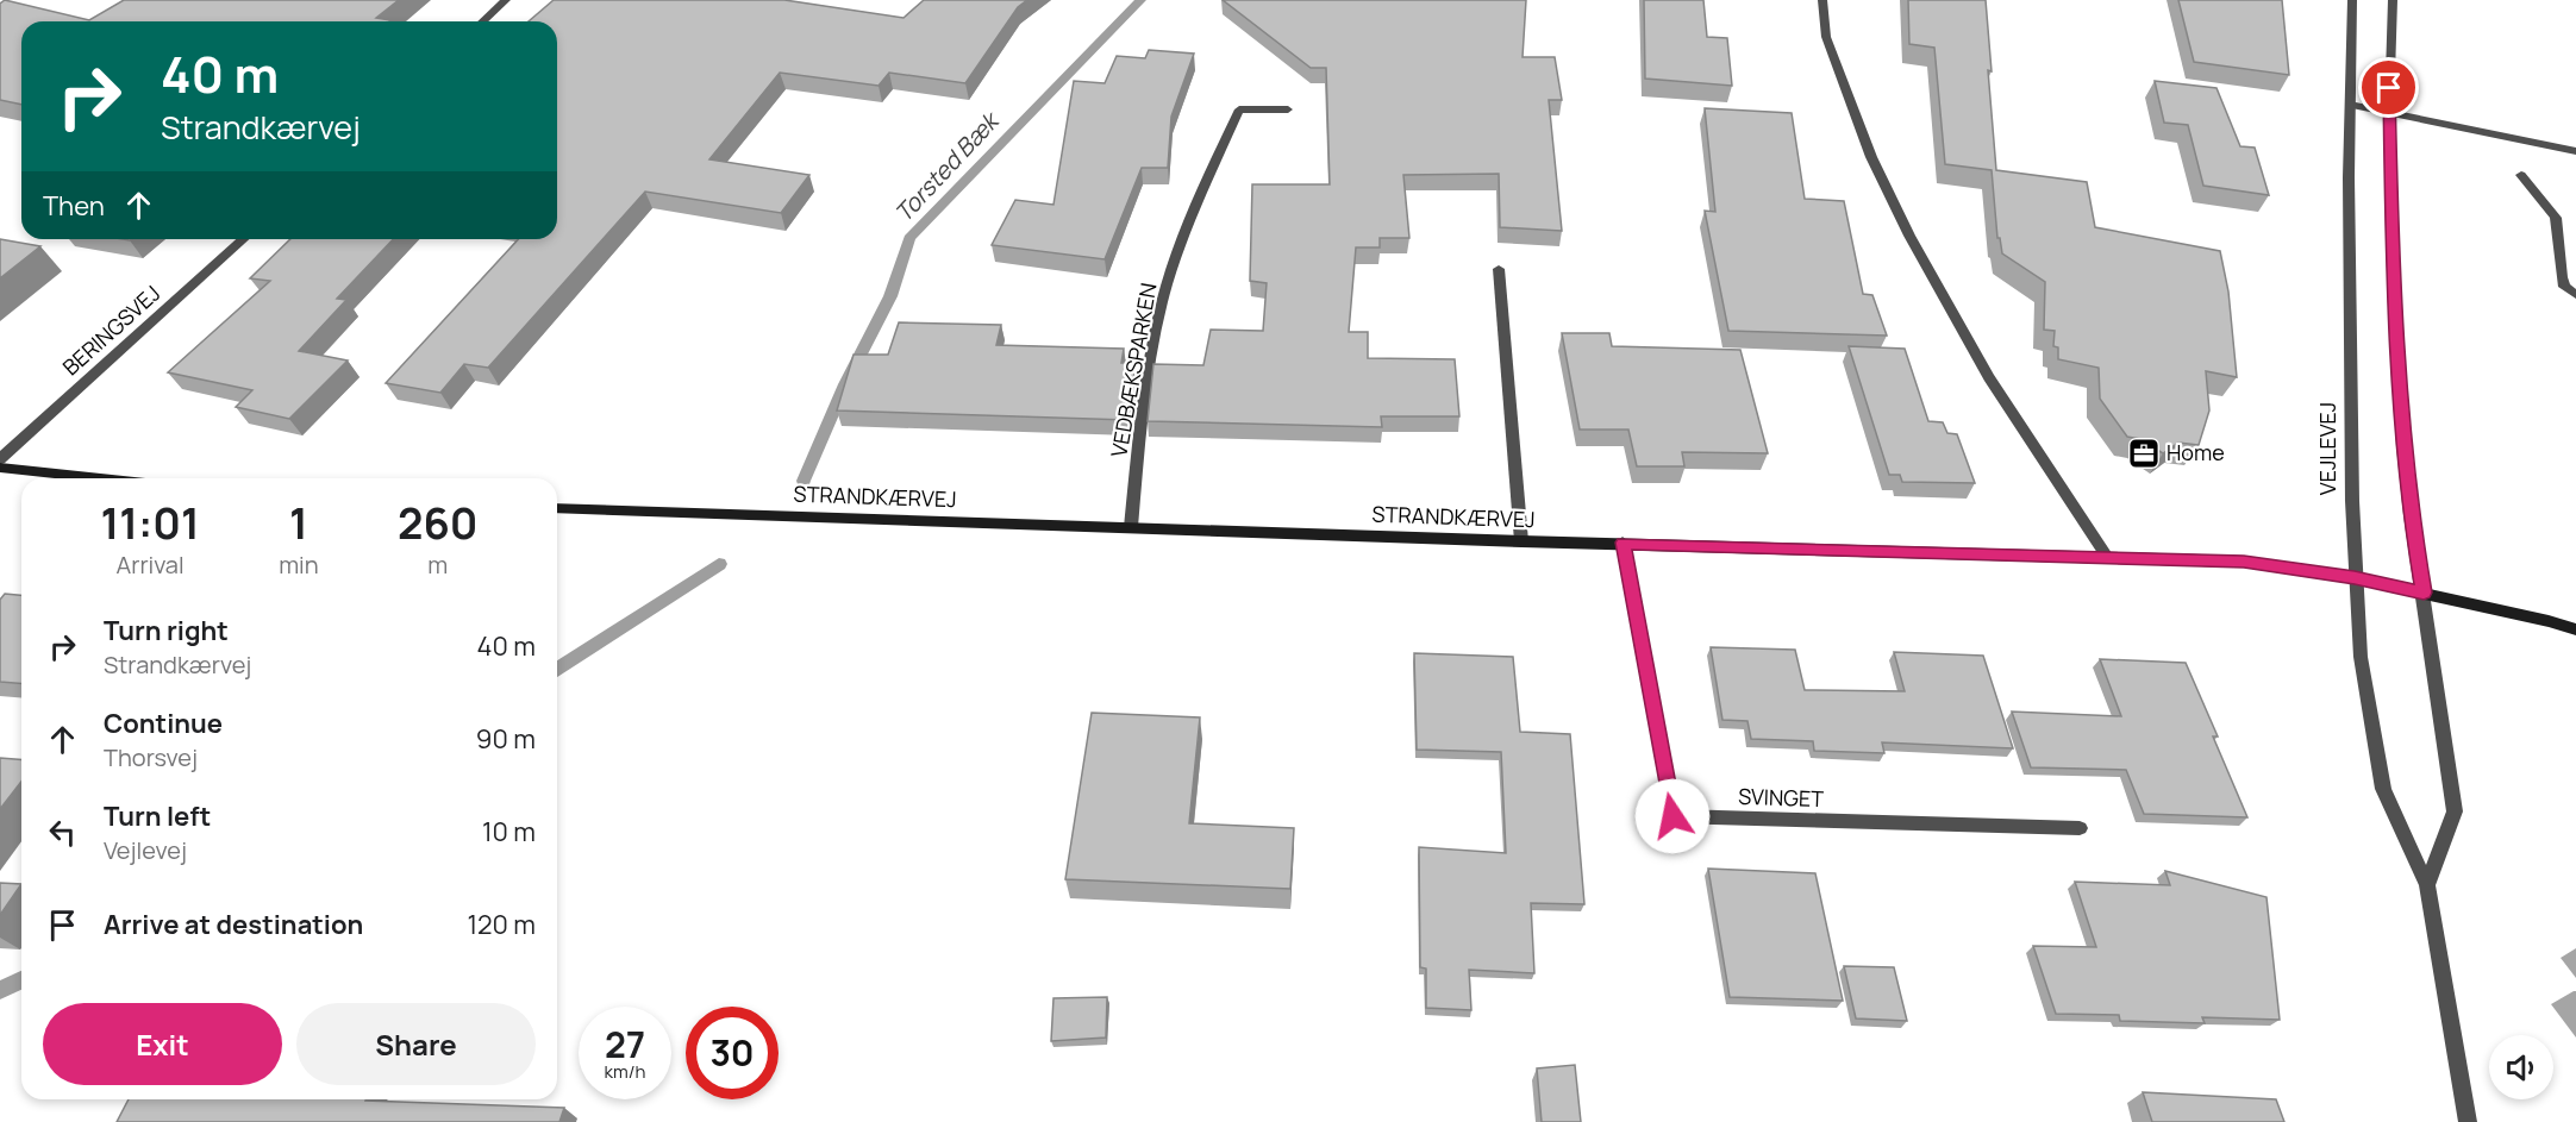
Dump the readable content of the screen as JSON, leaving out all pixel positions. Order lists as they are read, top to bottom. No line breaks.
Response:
{"streets":{"main road":["STRANDKÆRVEJ"],"street":["BERINGSVEJ","VEDBÆKSPARKEN","VEJLEVEJ","SVINGET"]},"crossings":[["VEDBÆKSPARKEN","STRANDKÆRVEJ"],["VEJLEVEJ","STRANDKÆRVEJ"],["STRANDKÆRVEJ","SVINGET"]],"water":["Torsted Bæk"],"places":{"office":["Home"]},"page":{"turn":["40 m","Strandkærvej"],"then":"Then","eta":["11:01","Arrival","1","min","260","m"],"list":[{"name":"Turn right","note":"Strandkærvej","value":"40 m"},{"name":"Continue","note":"Thorsvej","value":"90 m"},{"name":"Turn left","note":"Vejlevej","value":"10 m"},{"name":"Arrive at destination","value":"120 m"}],"buttons":["Exit","Share"],"speed":"27 km/h","limit":"30"}}
